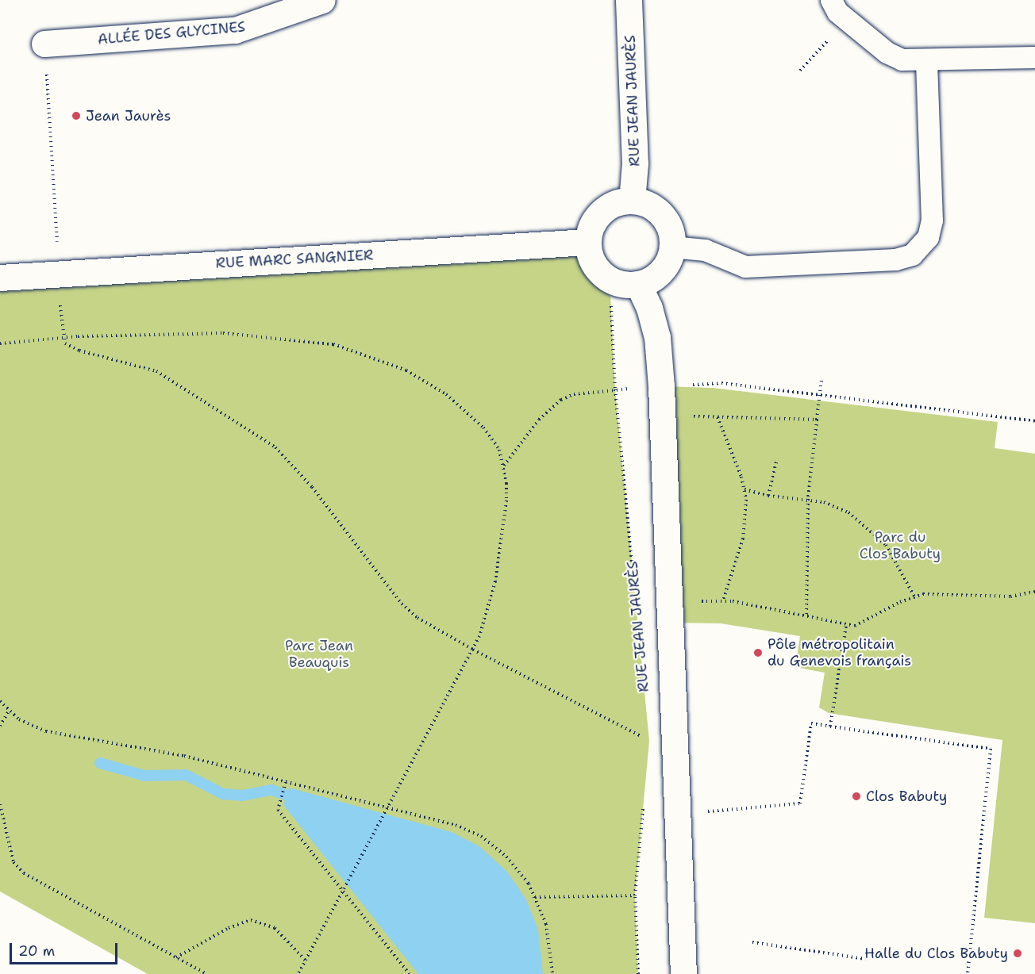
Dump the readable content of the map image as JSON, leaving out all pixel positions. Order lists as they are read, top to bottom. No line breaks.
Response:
{"streets":{"street":["ALLÉE DES GLYCINES","RUE JEAN JAURÈS","RUE MARC SANGNIER"]},"crossings":[["RUE JEAN JAURÈS","RUE MARC SANGNIER"]],"parks":["Parc du Clos Babuty","Parc Jean Beauquis"],"places":["Jean Jaurès","Pôle métropolitain du Genevois français","Clos Babuty","Halle du Clos Babuty"],"scale_bar":"20 m"}
